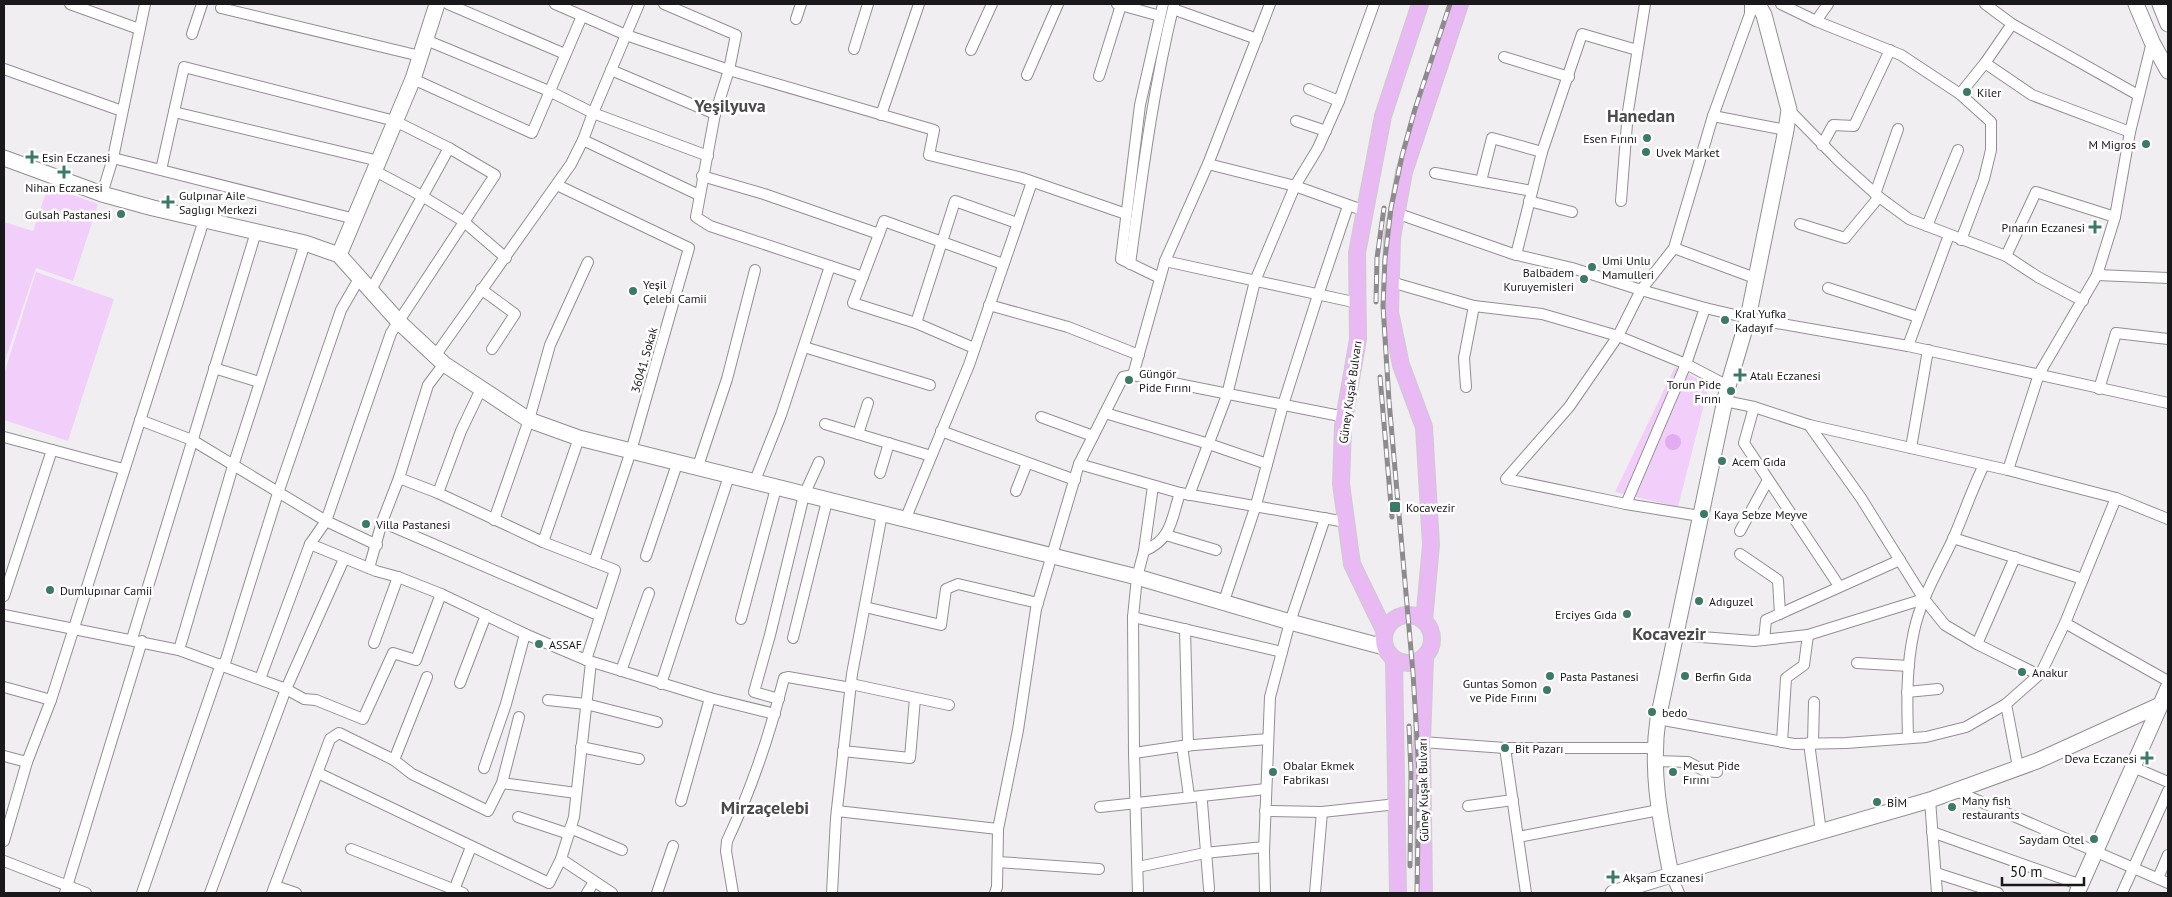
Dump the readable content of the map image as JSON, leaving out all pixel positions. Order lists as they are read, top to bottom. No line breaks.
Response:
{"streets":{"main road":["Güney Kuşak Bulvarı"],"street":["36041. Sokak"]},"districts":["Yeşilyuva","Hanedan","Kocavezir","Mirzaçelebi"],"places":{"other":["Kiler","Esen Fırını","M Migros","Uvek Market","Gulsah Pastanesi","Umi Unlu Mamulleri","Balbadem Kuruyemisleri","Yeşil Çelebi Camii","Kral Yufka Kadayıf","Güngör Pide Fırını","Torun Pide Fırını","Acem Gıda","Kaya Sebze Meyve","Villa Pastanesi","Dumlupınar Camii","Adıguzel","Erciyes Gıda","ASSAF","Anakur","Pasta Pastanesi","Berfin Gıda","Guntas Somon ve Pide Fırını","bedo","Bit Pazarı","Obalar Ekmek Fabrikası","Mesut Pide Fırını","BİM","Many fish restaurants","Saydam Otel"],"health":["Esin Eczanesi","Nihan Eczanesi","Gulpınar Aile Saglıgı Merkezi","Pınarın Eczanesi","Atalı Eczanesi","Deva Eczanesi","Akşam Eczanesi"],"transit":["Kocavezir"]},"scale_bar":"50 m"}
